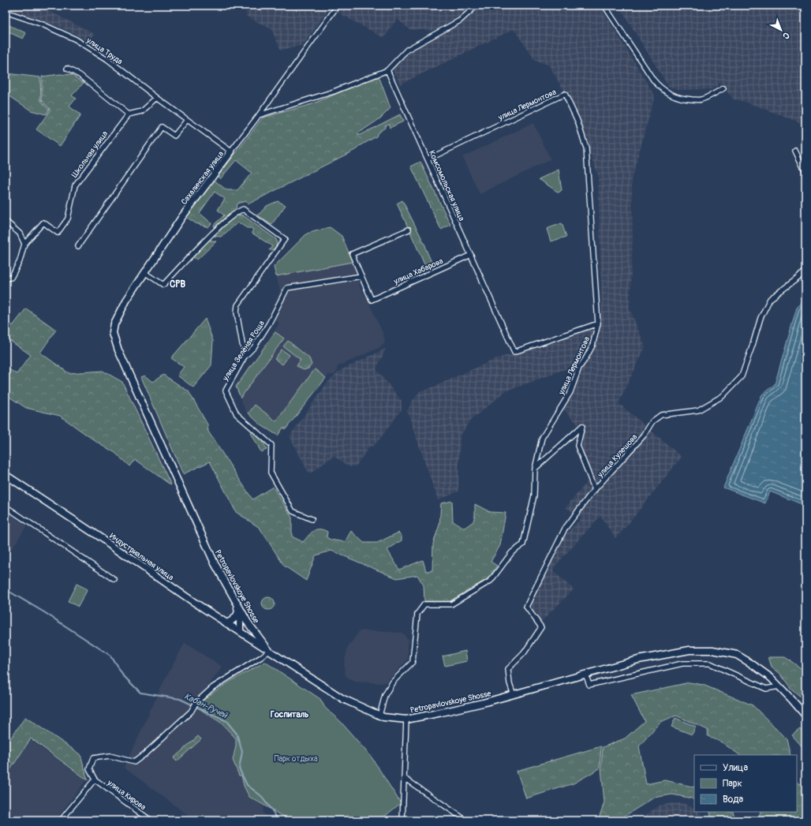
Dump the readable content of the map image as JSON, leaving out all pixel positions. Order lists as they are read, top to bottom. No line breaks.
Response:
{"streets":{"street":["улица Труда","улица Лермонтова","Школьная улица","Сахалинская улица","Комсомольская улица","улица Хабарова","улица Зелёная Роща","улица Кулешова","Индустриальная улица","Petropavlovskoye Shosse","улица Кирова"]},"crossings":[["улица Труда","Сахалинская улица"],["улица Лермонтова","Комсомольская улица"],["улица Лермонтова","Petropavlovskoye Shosse"],["Сахалинская улица","Petropavlovskoye Shosse"],["Комсомольская улица","улица Хабарова"],["улица Хабарова","улица Зелёная Роща"],["улица Кулешова","Petropavlovskoye Shosse"],["Индустриальная улица","Petropavlovskoye Shosse"]],"districts":["СРВ","Госпиталь"],"water":["Кабан-Ручей"],"parks":["Парк отдыха"],"legend":["Улица","Парк","Вода"],"north":"bottom right"}
